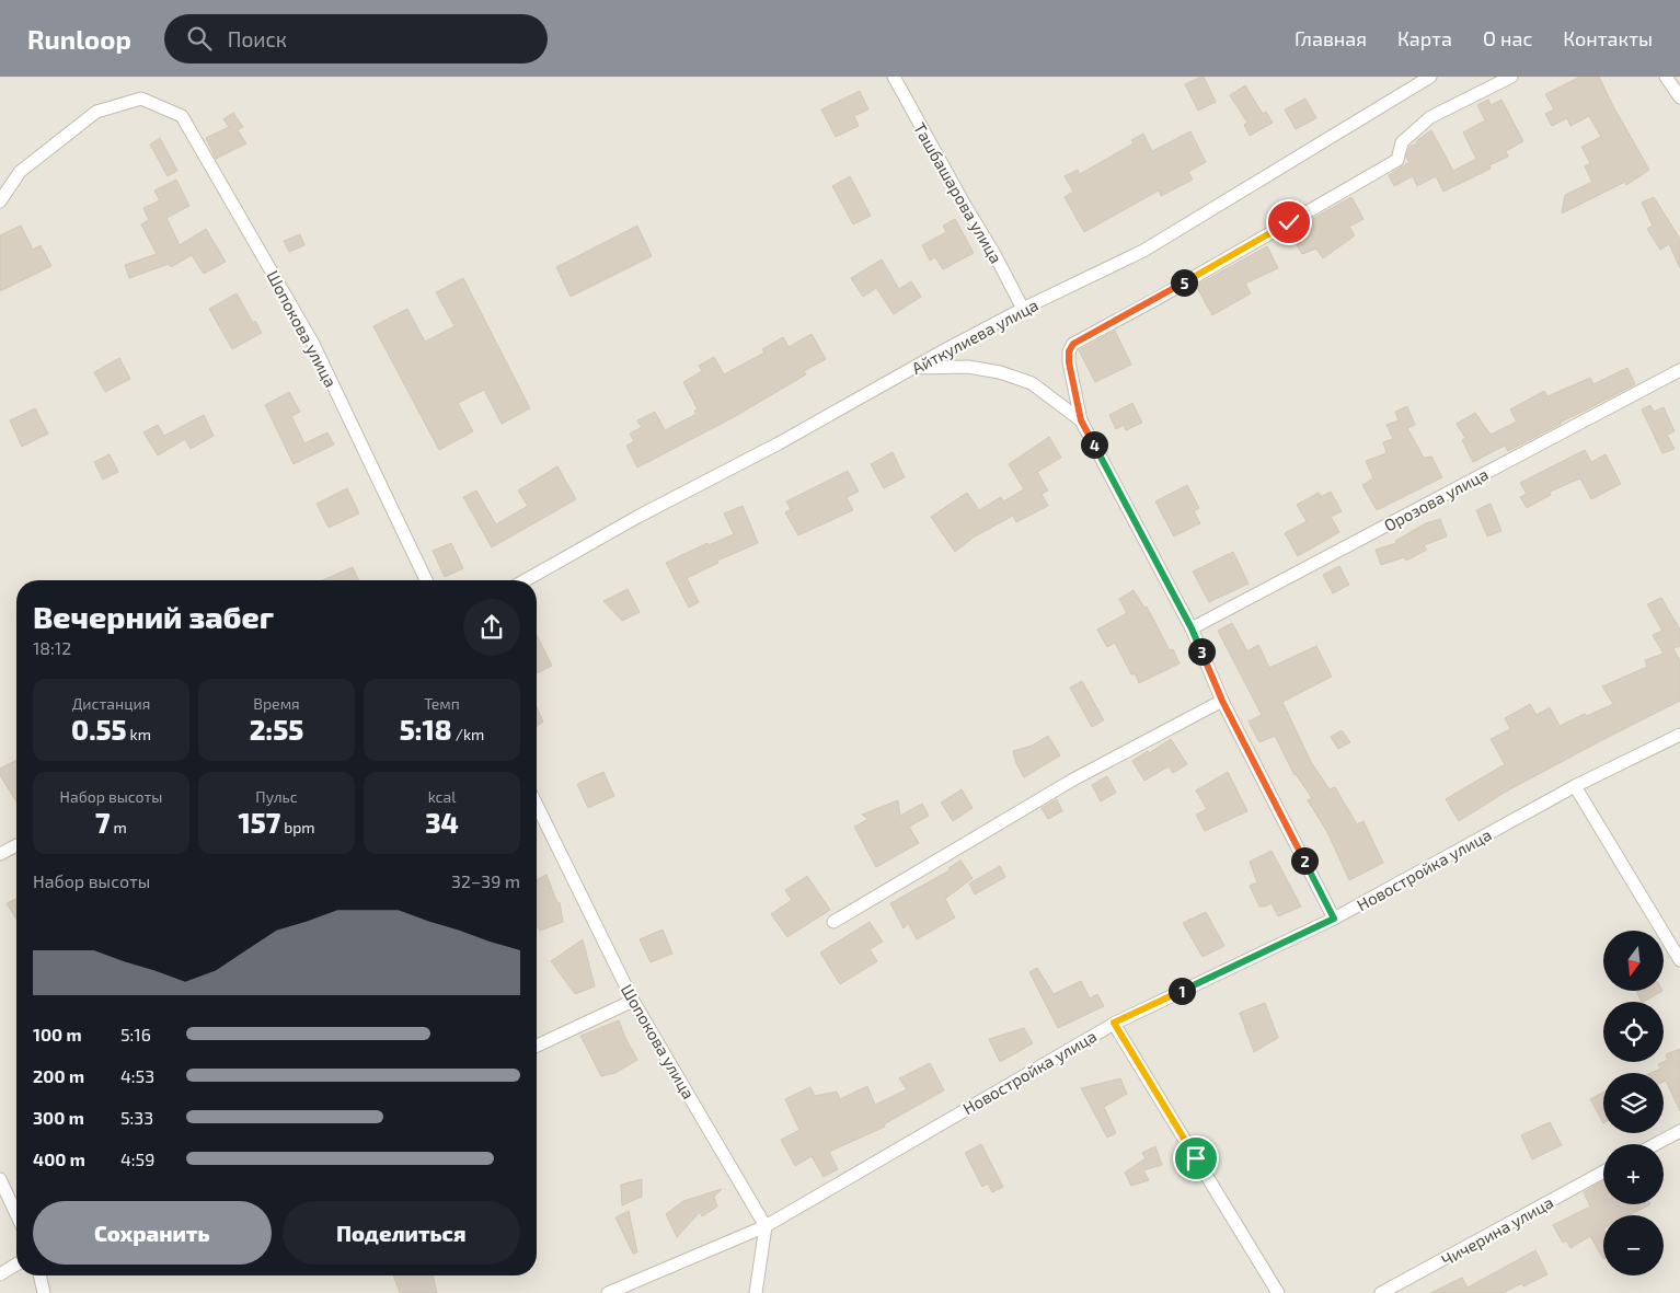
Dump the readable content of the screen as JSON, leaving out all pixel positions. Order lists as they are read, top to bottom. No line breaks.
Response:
{"streets":{"street":["Ташбашарова улица","Шопокова улица","Айткулиева улица","Орозова улица","Новостройка улица","Чичерина улица"]},"crossings":[["Ташбашарова улица","Айткулиева улица"],["Шопокова улица","Новостройка улица"]],"north":"bottom","page":{"header":"Runloop","search":"Поиск","nav":["Главная","Карта","О нас","Контакты"],"pins":["5","4","3","2","1"],"heading":["Вечерний забег","18:12"],"stats":[["Дистанция","0.55 km"],["Время","2:55"],["Темп","5:18 /km"],["Набор высоты","7 m"],["Пульс","157 bpm"],["kcal","34"]],"chart":["Набор высоты","32–39 m"],"map_buttons":["+","−"],"list":[{"name":"100 m","note":"5:16"},{"name":"200 m","note":"4:53"},{"name":"300 m","note":"5:33"},{"name":"400 m","note":"4:59"}],"buttons":["Сохранить","Поделиться"]}}
